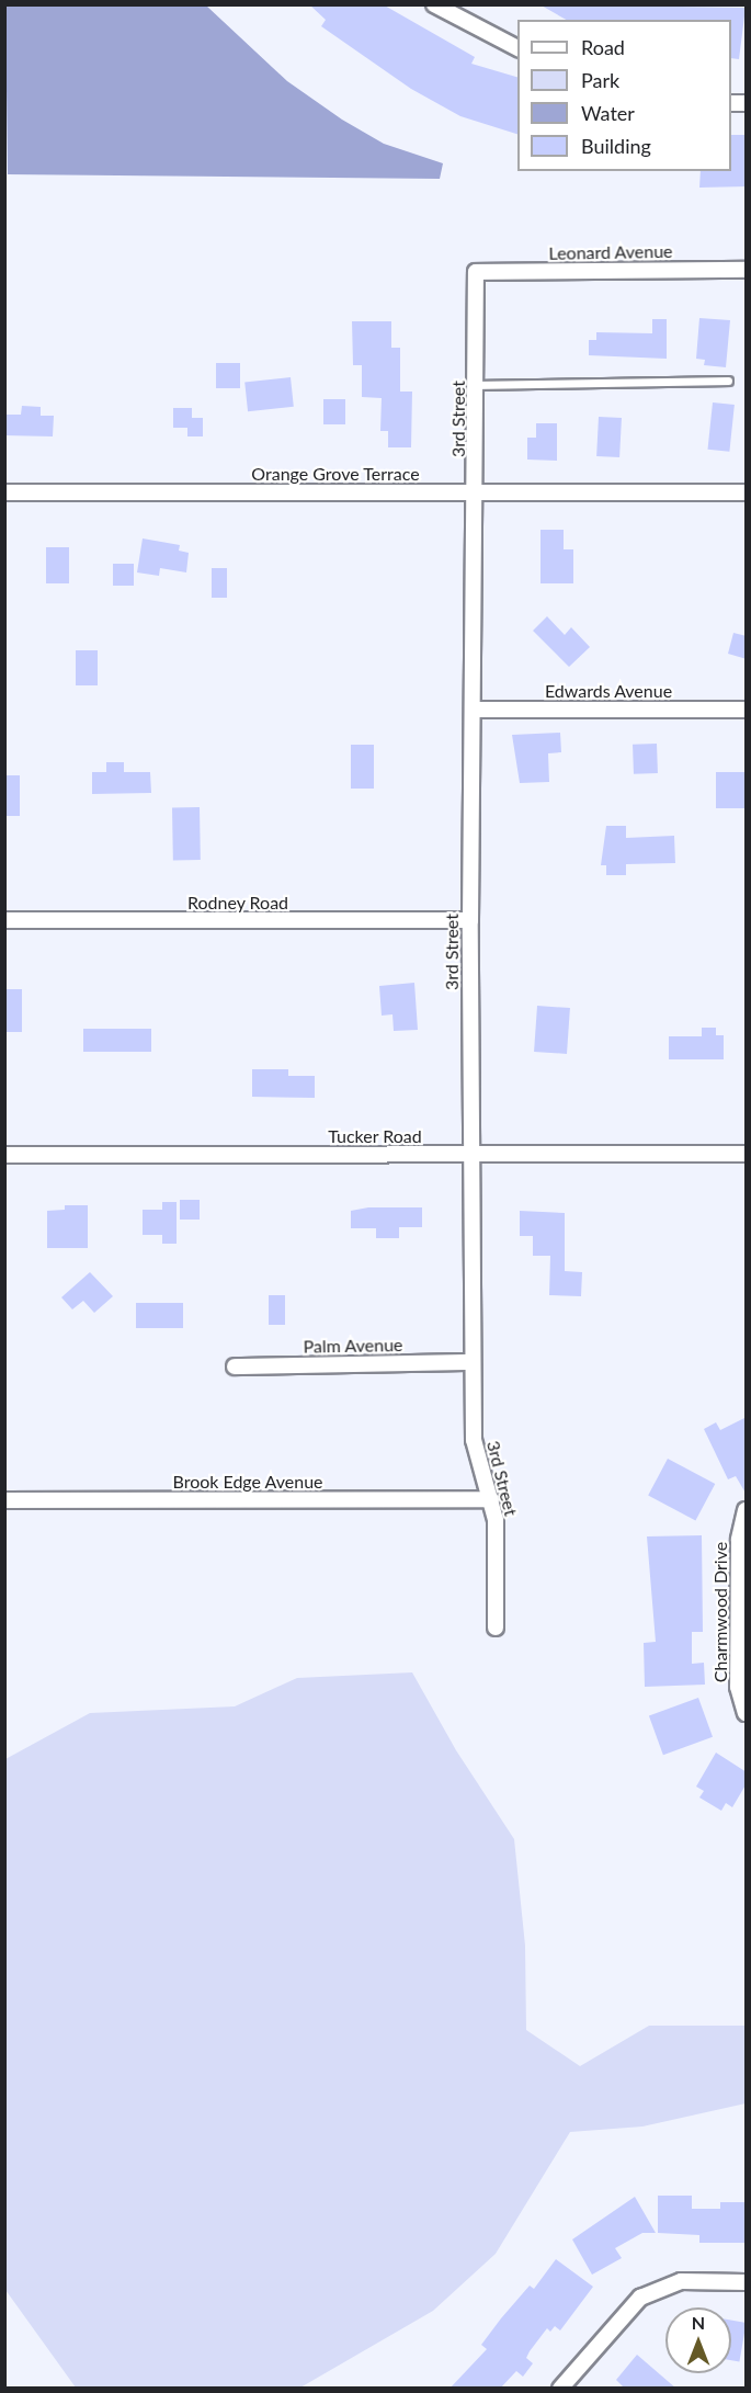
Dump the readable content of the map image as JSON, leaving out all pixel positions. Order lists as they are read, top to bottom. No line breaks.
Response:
{"streets":{"street":["Leonard Avenue","3rd Street","Orange Grove Terrace","Edwards Avenue","Rodney Road","Tucker Road","Palm Avenue","Brook Edge Avenue","Charmwood Drive"]},"crossings":[["Leonard Avenue","3rd Street"],["3rd Street","Orange Grove Terrace"],["3rd Street","Edwards Avenue"],["3rd Street","Rodney Road"],["3rd Street","Tucker Road"],["3rd Street","Palm Avenue"],["3rd Street","Brook Edge Avenue"]],"legend":["Road","Park","Water","Building"],"north":"top"}
